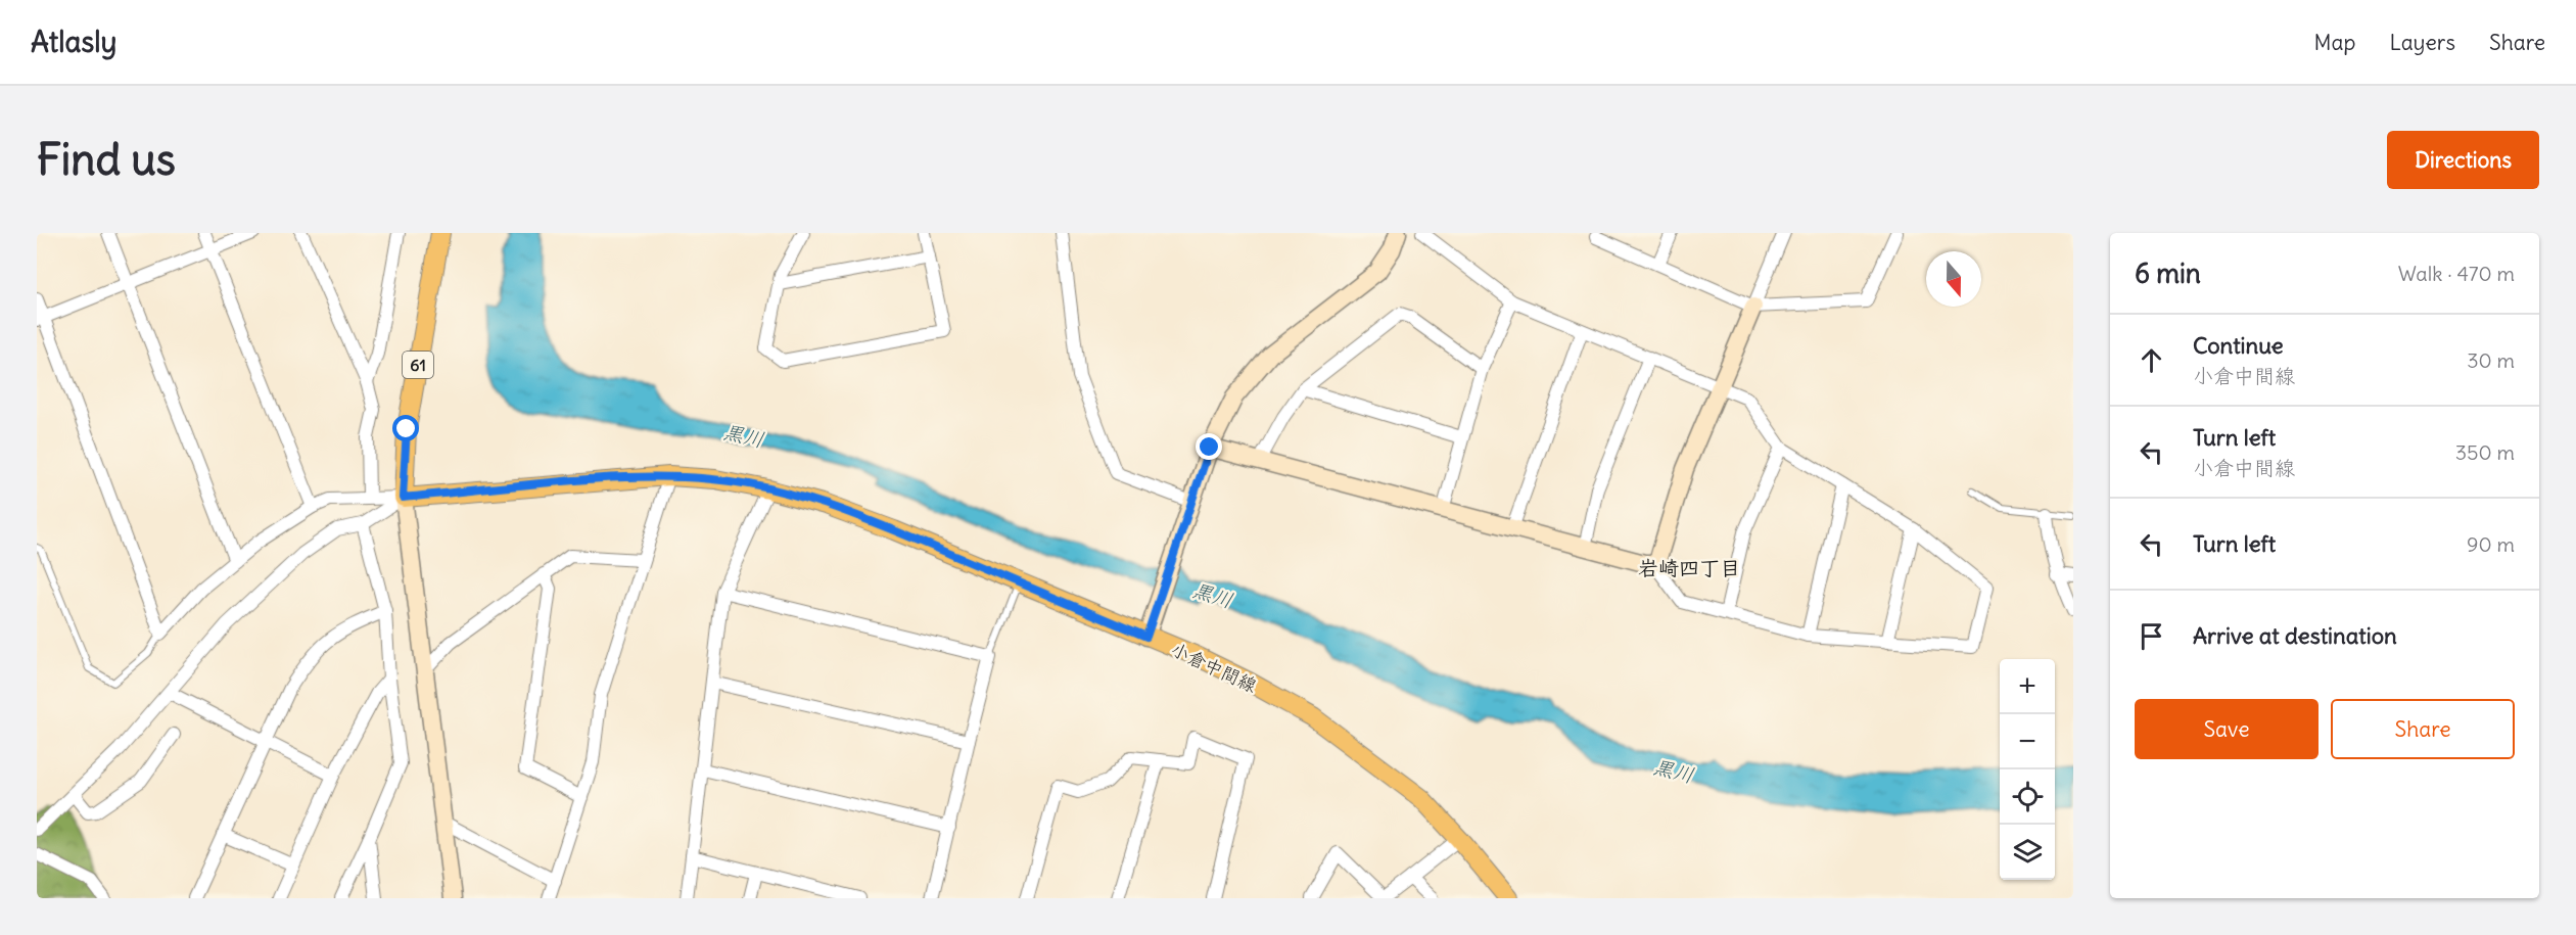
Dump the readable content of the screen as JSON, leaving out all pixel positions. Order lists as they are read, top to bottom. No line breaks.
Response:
{"streets":{"main road":["61","小倉中間線"]},"crossings":[["61","小倉中間線"]],"districts":["岩崎四丁目"],"water":["黒川"],"north":"bottom","page":{"header":"Atlasly","nav":["Map","Layers","Share"],"buttons":["Directions",["Save","Share"]],"title":"Find us","heading":["6 min","Walk · 470 m"],"list":[["Continue","小倉中間線","30 m"],["Turn left","小倉中間線","350 m"],["Turn left","90 m"],"Arrive at destination"],"map_buttons":["+","−"]}}
